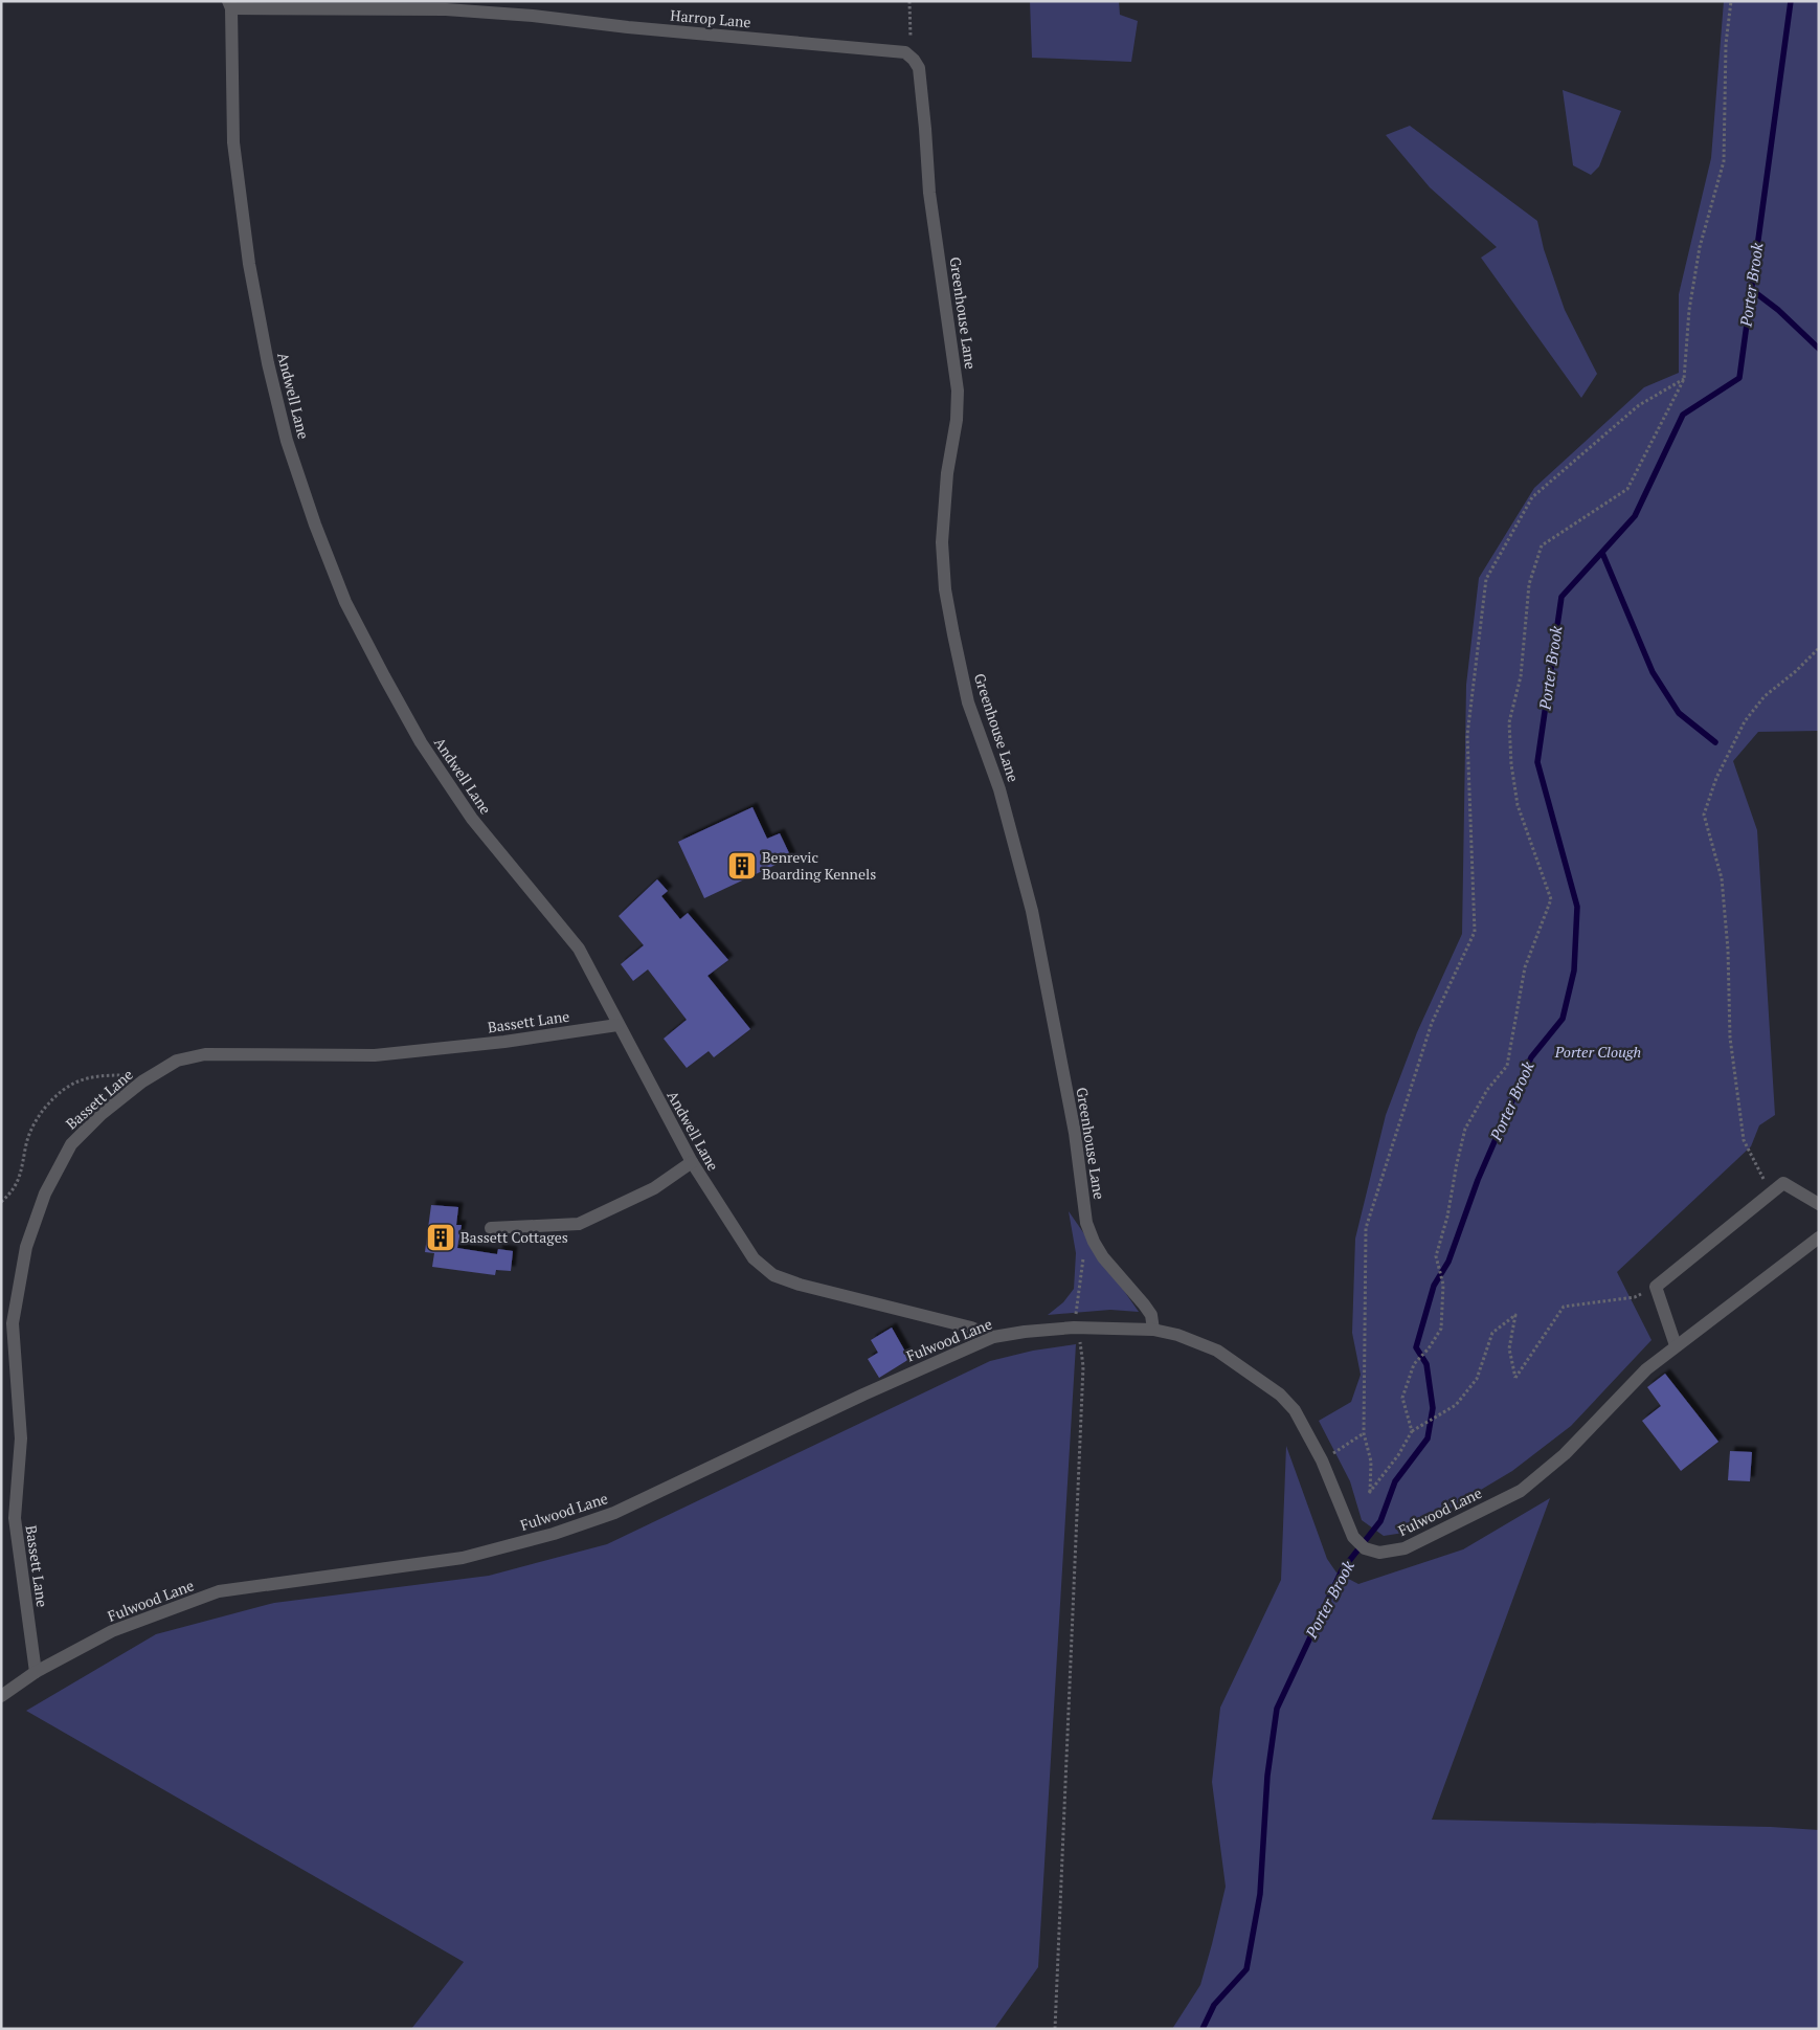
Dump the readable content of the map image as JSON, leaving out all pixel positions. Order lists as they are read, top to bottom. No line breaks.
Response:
{"streets":{"street":["Harrop Lane","Greenhouse Lane","Andwell Lane","Bassett Lane","Fulwood Lane"]},"crossings":[["Harrop Lane","Greenhouse Lane"],["Harrop Lane","Andwell Lane"],["Greenhouse Lane","Fulwood Lane"],["Andwell Lane","Bassett Lane"],["Andwell Lane","Fulwood Lane"],["Bassett Lane","Fulwood Lane"]],"water":["Porter Brook"],"parks":["Porter Clough"],"places":{"building":["Benrevic Boarding Kennels","Bassett Cottages"]}}
